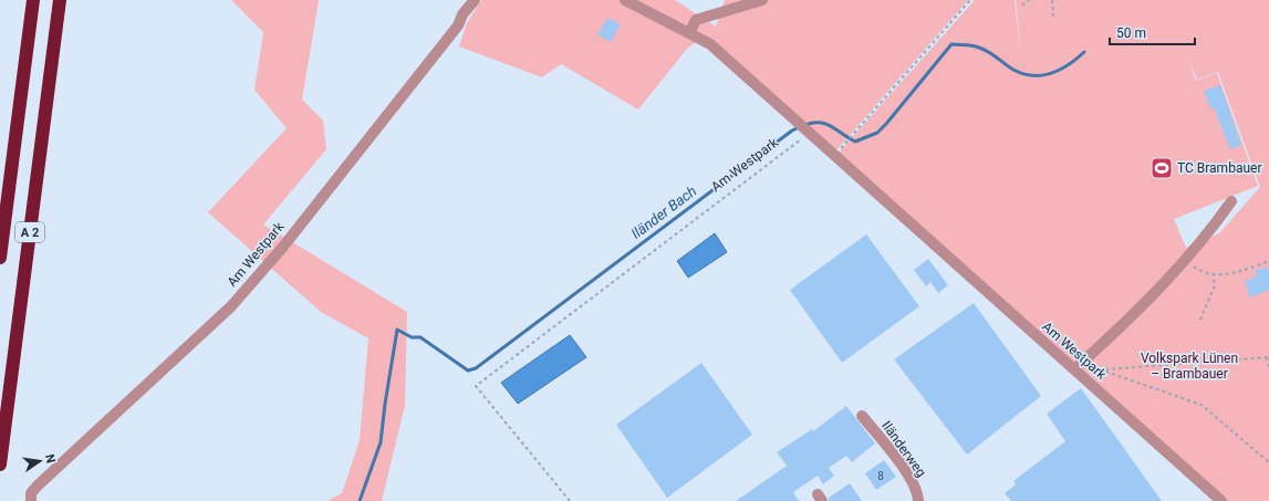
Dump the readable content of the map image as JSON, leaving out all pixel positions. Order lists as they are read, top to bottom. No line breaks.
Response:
{"streets":{"highway":["A 2"],"lane":["Am Westpark","Iländerweg"]},"water":["Iländer Bach"],"parks":["Volkspark Lünen – Brambauer"],"places":{"sports":["TC Brambauer"]},"house_numbers":["8"],"scale_bar":"50 m","north":"right"}
